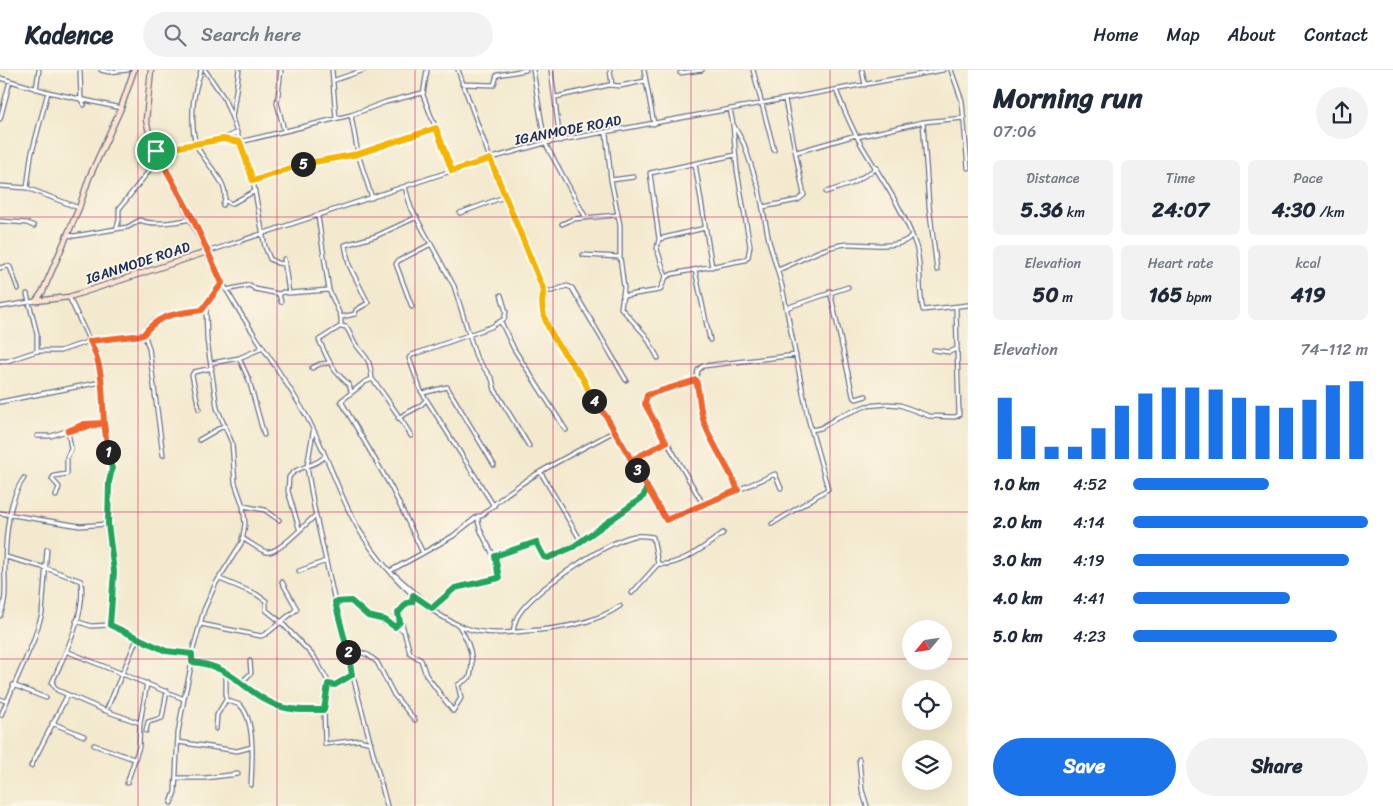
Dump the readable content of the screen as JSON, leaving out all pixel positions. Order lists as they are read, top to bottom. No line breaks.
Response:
{"streets":{"street":["IGANMODE ROAD"]},"north":"bottom left","page":{"header":"Kadence","search":"Search here","nav":["Home","Map","About","Contact"],"heading":["Morning run","07:06"],"pins":["5","4","1","3","2"],"stats":[["Distance","5.36 km"],["Time","24:07"],["Pace","4:30 /km"],["Elevation","50 m"],["Heart rate","165 bpm"],["kcal","419"]],"chart":["Elevation","74–112 m"],"list":[{"name":"1.0 km","note":"4:52"},{"name":"2.0 km","note":"4:14"},{"name":"3.0 km","note":"4:19"},{"name":"4.0 km","note":"4:41"},{"name":"5.0 km","note":"4:23"}],"buttons":["Save","Share"]}}
